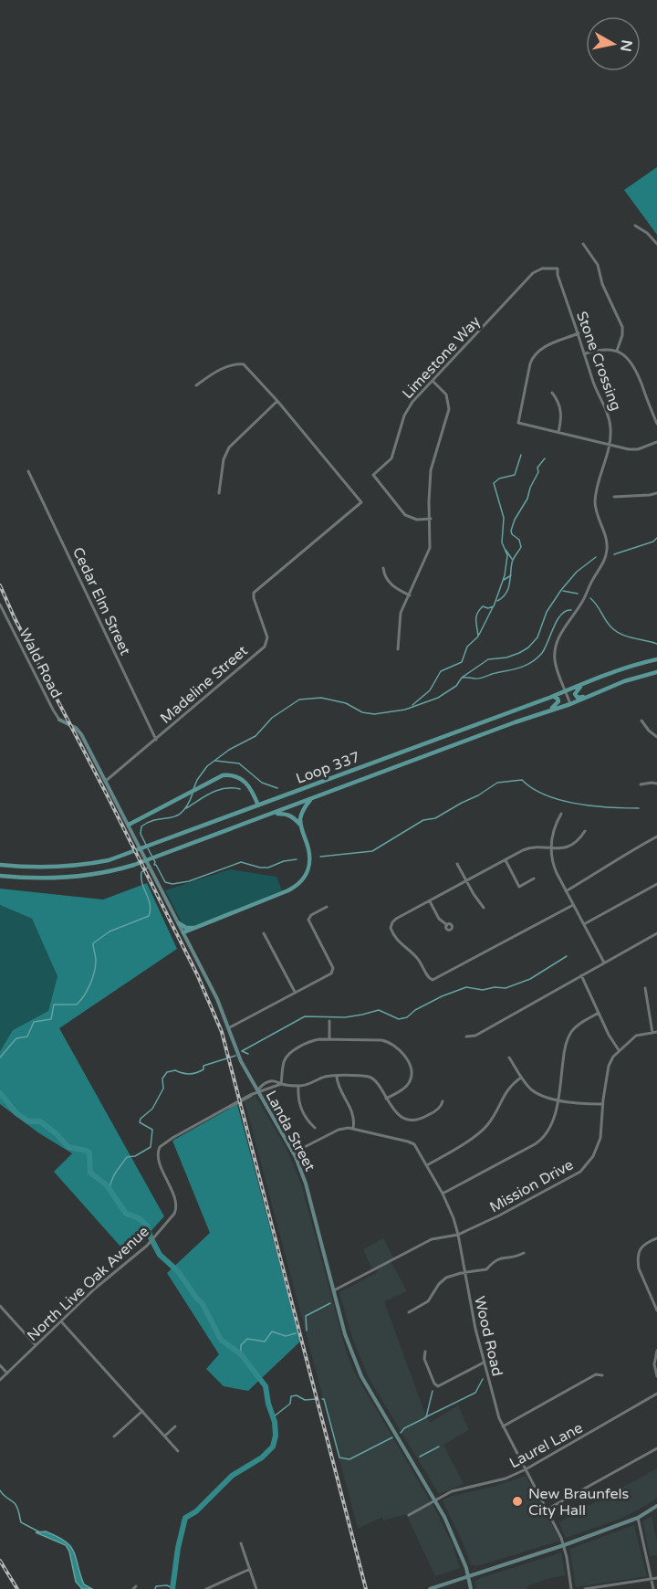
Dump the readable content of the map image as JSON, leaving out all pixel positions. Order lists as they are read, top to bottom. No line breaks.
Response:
{"streets":{"main road":["Loop 337"],"street":["Limestone Way","Stone Crossing","Cedar Elm Street","Wald Road","Madeline Street","Landa Street","Mission Drive","North Live Oak Avenue","Wood Road","Laurel Lane"]},"crossings":[["Limestone Way","Stone Crossing"],["Stone Crossing","Loop 337"],["Cedar Elm Street","Madeline Street"],["Wald Road","Landa Street"],["Madeline Street","Landa Street"],["Landa Street","Mission Drive"],["Landa Street","North Live Oak Avenue"],["Landa Street","Laurel Lane"],["Mission Drive","Wood Road"],["Wood Road","Laurel Lane"]],"places":["New Braunfels City Hall"],"north":"right"}
